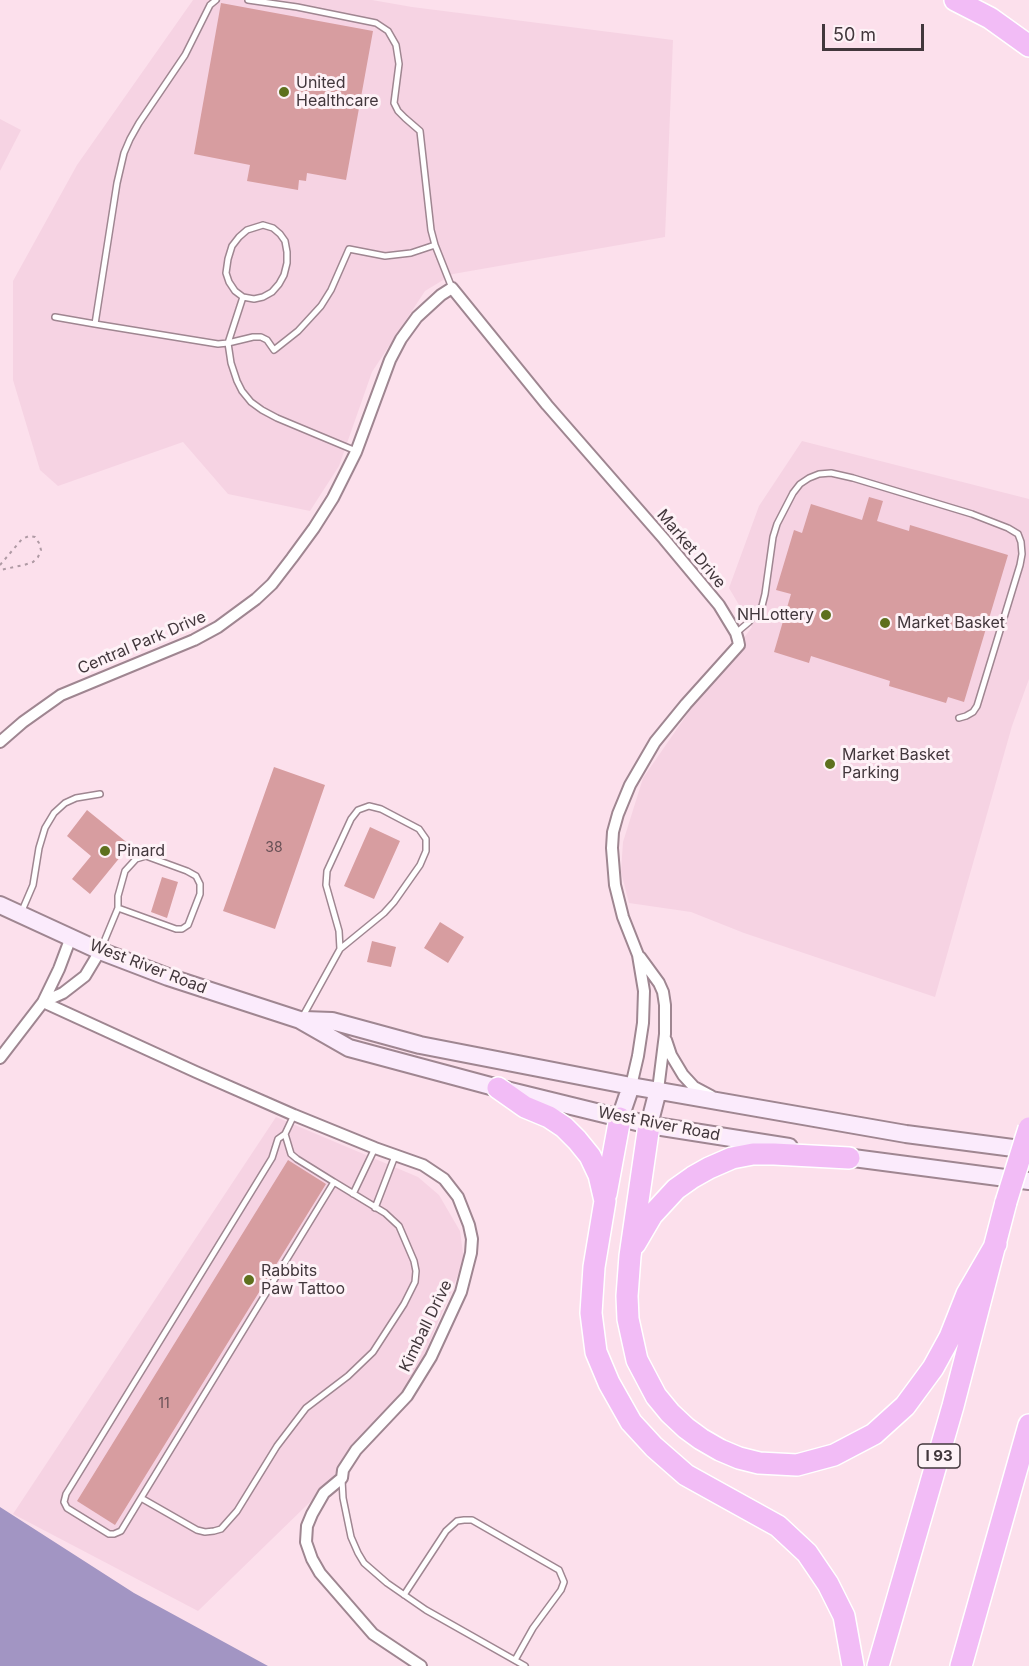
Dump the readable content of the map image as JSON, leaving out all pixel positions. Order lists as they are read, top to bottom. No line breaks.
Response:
{"streets":{"highway":["I 93"],"main road":["West River Road"],"street":["Market Drive","Central Park Drive","Kimball Drive"]},"crossings":[["Market Drive","Central Park Drive"]],"places":["United Healthcare","NHLottery","Market Basket","Market Basket Parking","Pinard","Rabbits Paw Tattoo"],"house_numbers":["38","11"],"scale_bar":"50 m"}
